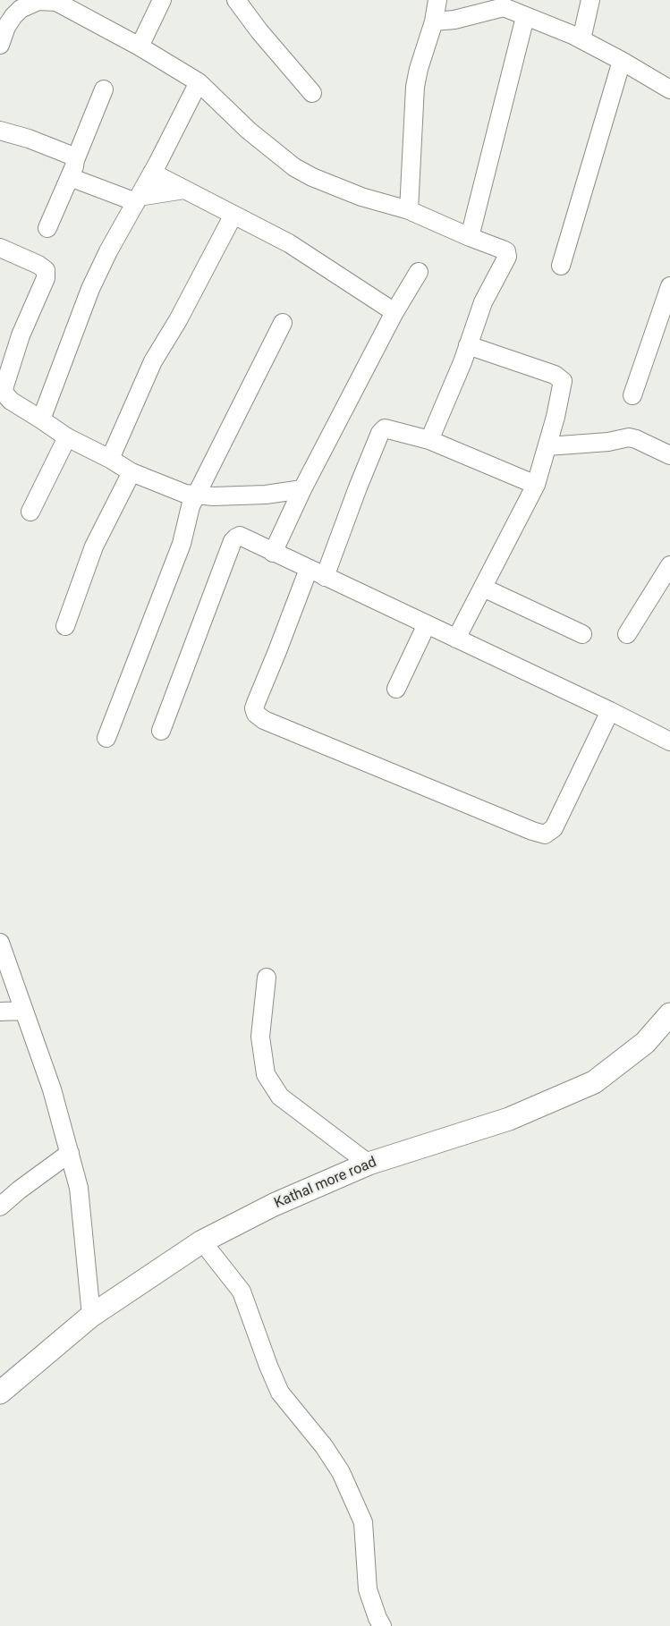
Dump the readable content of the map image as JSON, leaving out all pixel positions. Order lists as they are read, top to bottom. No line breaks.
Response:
{"streets":{"main road":["Kathal more road"]}}
